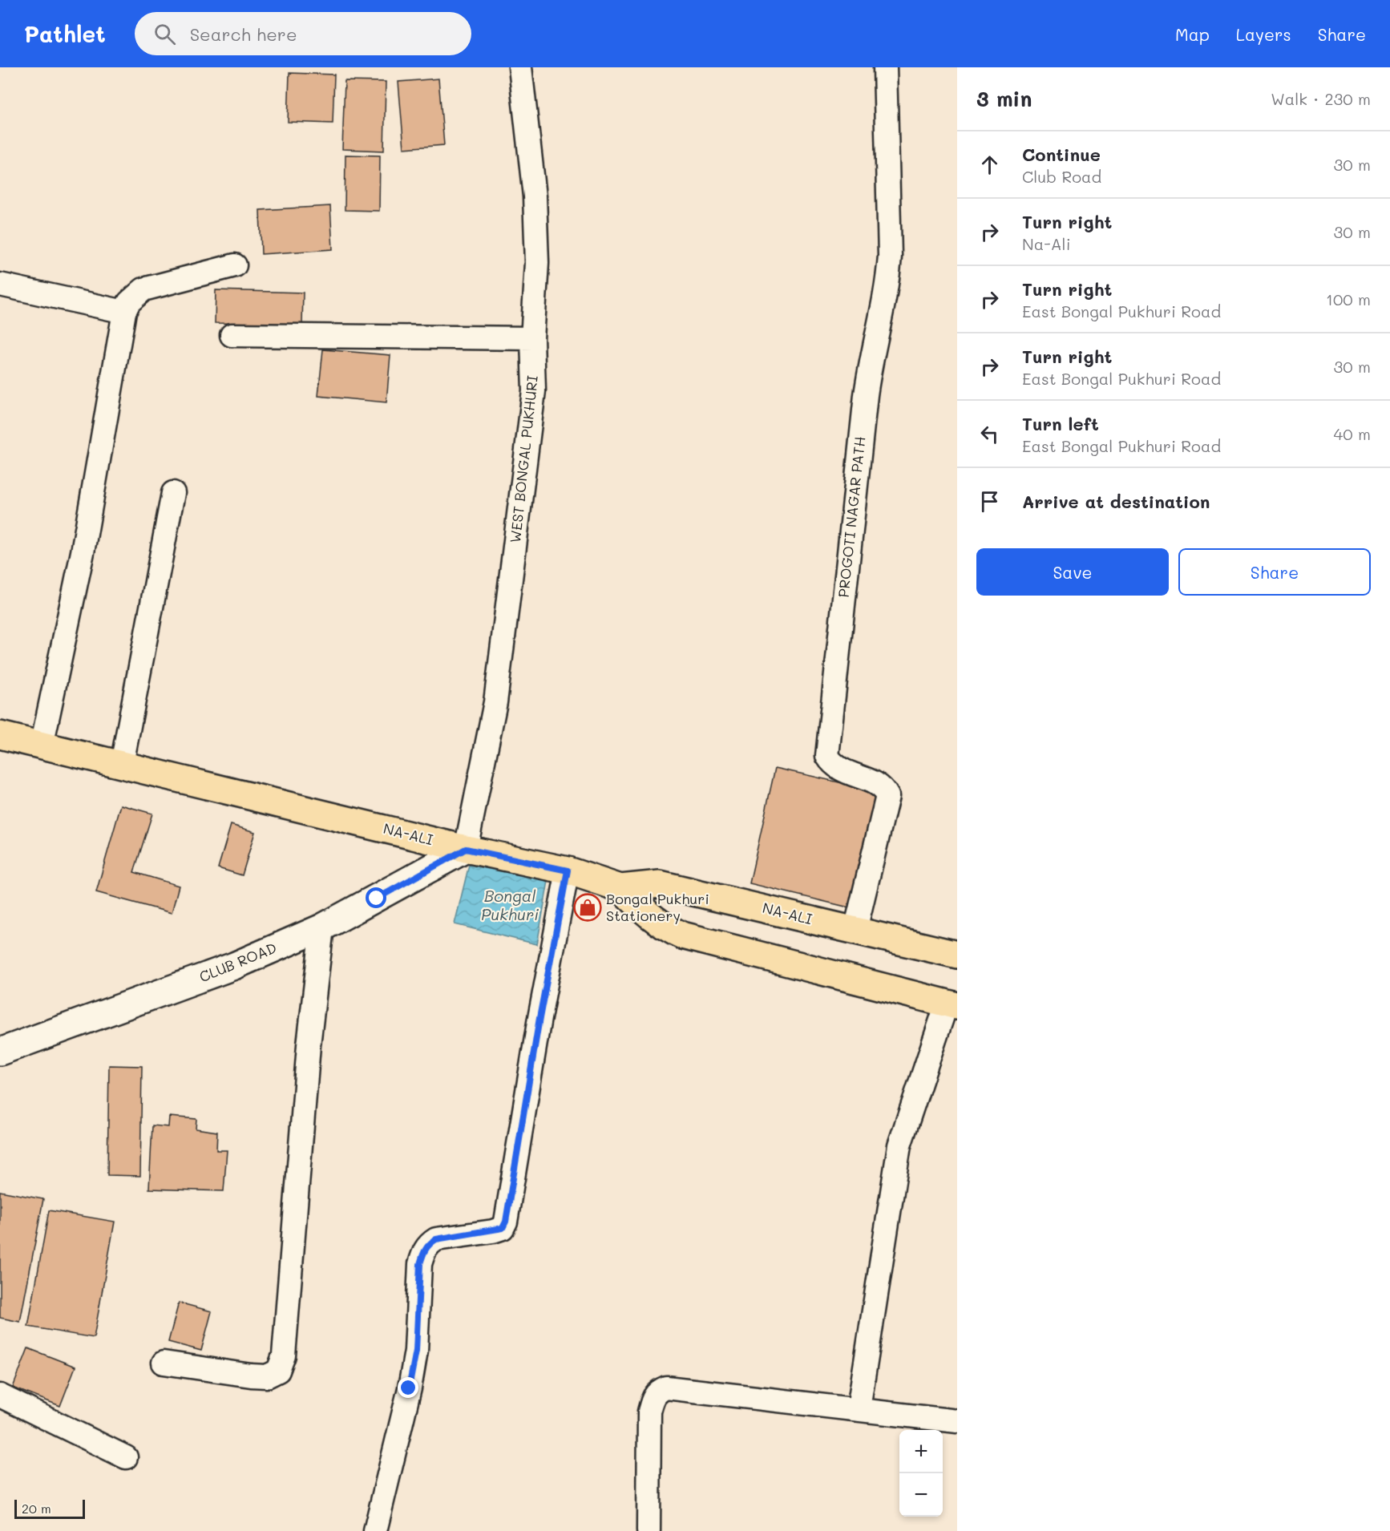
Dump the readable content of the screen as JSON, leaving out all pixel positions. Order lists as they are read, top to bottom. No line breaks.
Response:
{"streets":{"main road":["NA-ALI"],"street":["WEST BONGAL PUKHURI","PROGOTI NAGAR PATH","CLUB ROAD"]},"crossings":[["WEST BONGAL PUKHURI","NA-ALI"],["WEST BONGAL PUKHURI","CLUB ROAD"],["PROGOTI NAGAR PATH","NA-ALI"],["NA-ALI","CLUB ROAD"]],"water":["Bongal Pukhuri"],"places":{"shop":["Bongal Pukhuri Stationery"]},"scale_bar":"20 m","page":{"header":"Pathlet","search":"Search here","nav":["Map","Layers","Share"],"heading":["3 min","Walk · 230 m"],"list":[["Continue","Club Road","30 m"],["Turn right","Na-Ali","30 m"],["Turn right","East Bongal Pukhuri Road","100 m"],["Turn right","East Bongal Pukhuri Road","30 m"],["Turn left","East Bongal Pukhuri Road","40 m"],"Arrive at destination"],"buttons":["Save","Share"],"map_buttons":["+","−"],"scale":"20 m"}}
